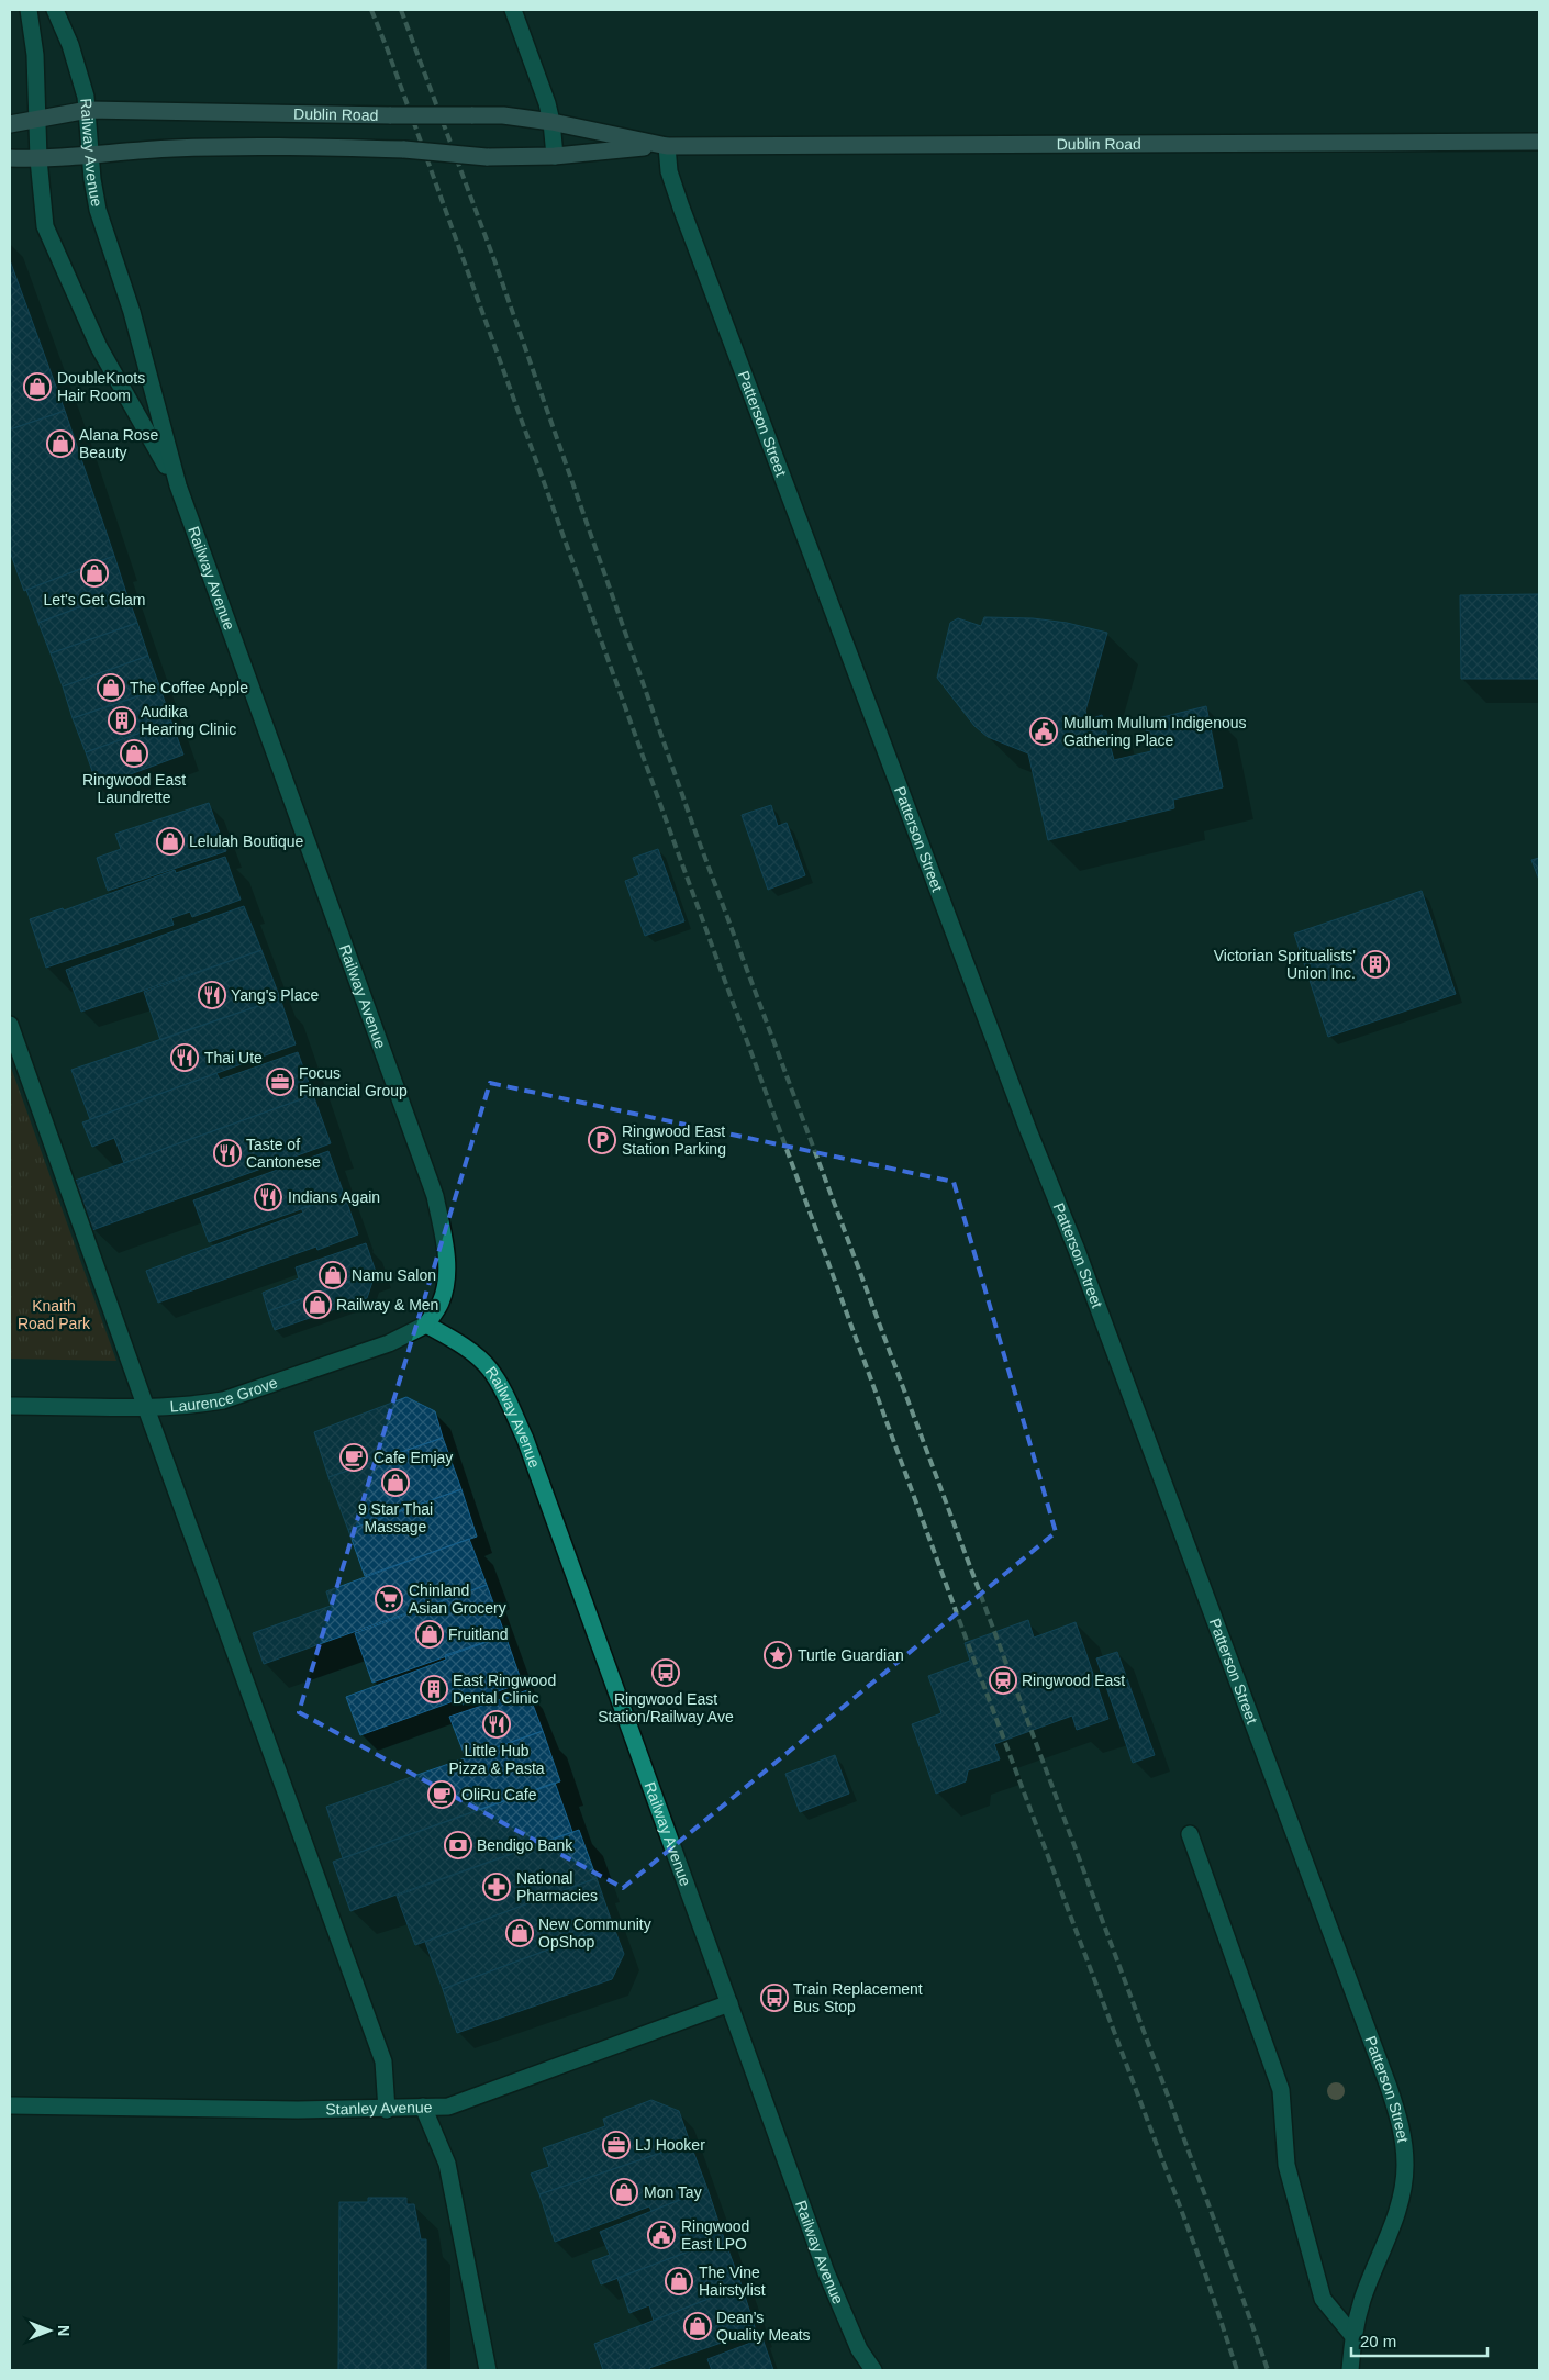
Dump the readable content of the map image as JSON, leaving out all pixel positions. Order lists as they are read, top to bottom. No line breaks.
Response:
{"streets":{"main road":["Dublin Road"],"street":["Railway Avenue","Patterson Street","Laurence Grove","Stanley Avenue"]},"crossings":[["Dublin Road","Railway Avenue"],["Dublin Road","Patterson Street"],["Railway Avenue","Laurence Grove"],["Railway Avenue","Stanley Avenue"]],"parks":["Knaith Road Park"],"places":{"shop":["DoubleKnots Hair Room","Alana Rose Beauty","Let's Get Glam","The Coffee Apple","Ringwood East Laundrette","Lelulah Boutique","Namu Salon","Railway & Men","9 Star Thai Massage","Fruitland","New Community OpShop","Mon Tay","The Vine Hairstylist","Dean’s Quality Meats"],"building":["Audika Hearing Clinic","Victorian Spritualists' Union Inc.","East Ringwood Dental Clinic"],"public building":["Mullum Mullum Indigenous Gathering Place","Ringwood East LPO"],"restaurant":["Yang's Place","Thai Ute","Taste of Cantonese","Indians Again","Little Hub Pizza & Pasta"],"office":["Focus Financial Group","LJ Hooker"],"parking":["Ringwood East Station Parking"],"cafe":["Cafe Emjay","OliRu Cafe"],"supermarket":["Chinland Asian Grocery"],"place":["Turtle Guardian"],"bus stop":["Ringwood East Station/Railway Ave","Train Replacement Bus Stop"],"station":["Ringwood East"],"bank":["Bendigo Bank"],"pharmacy":["National Pharmacies"]},"scale_bar":"20 m","north":"right"}
